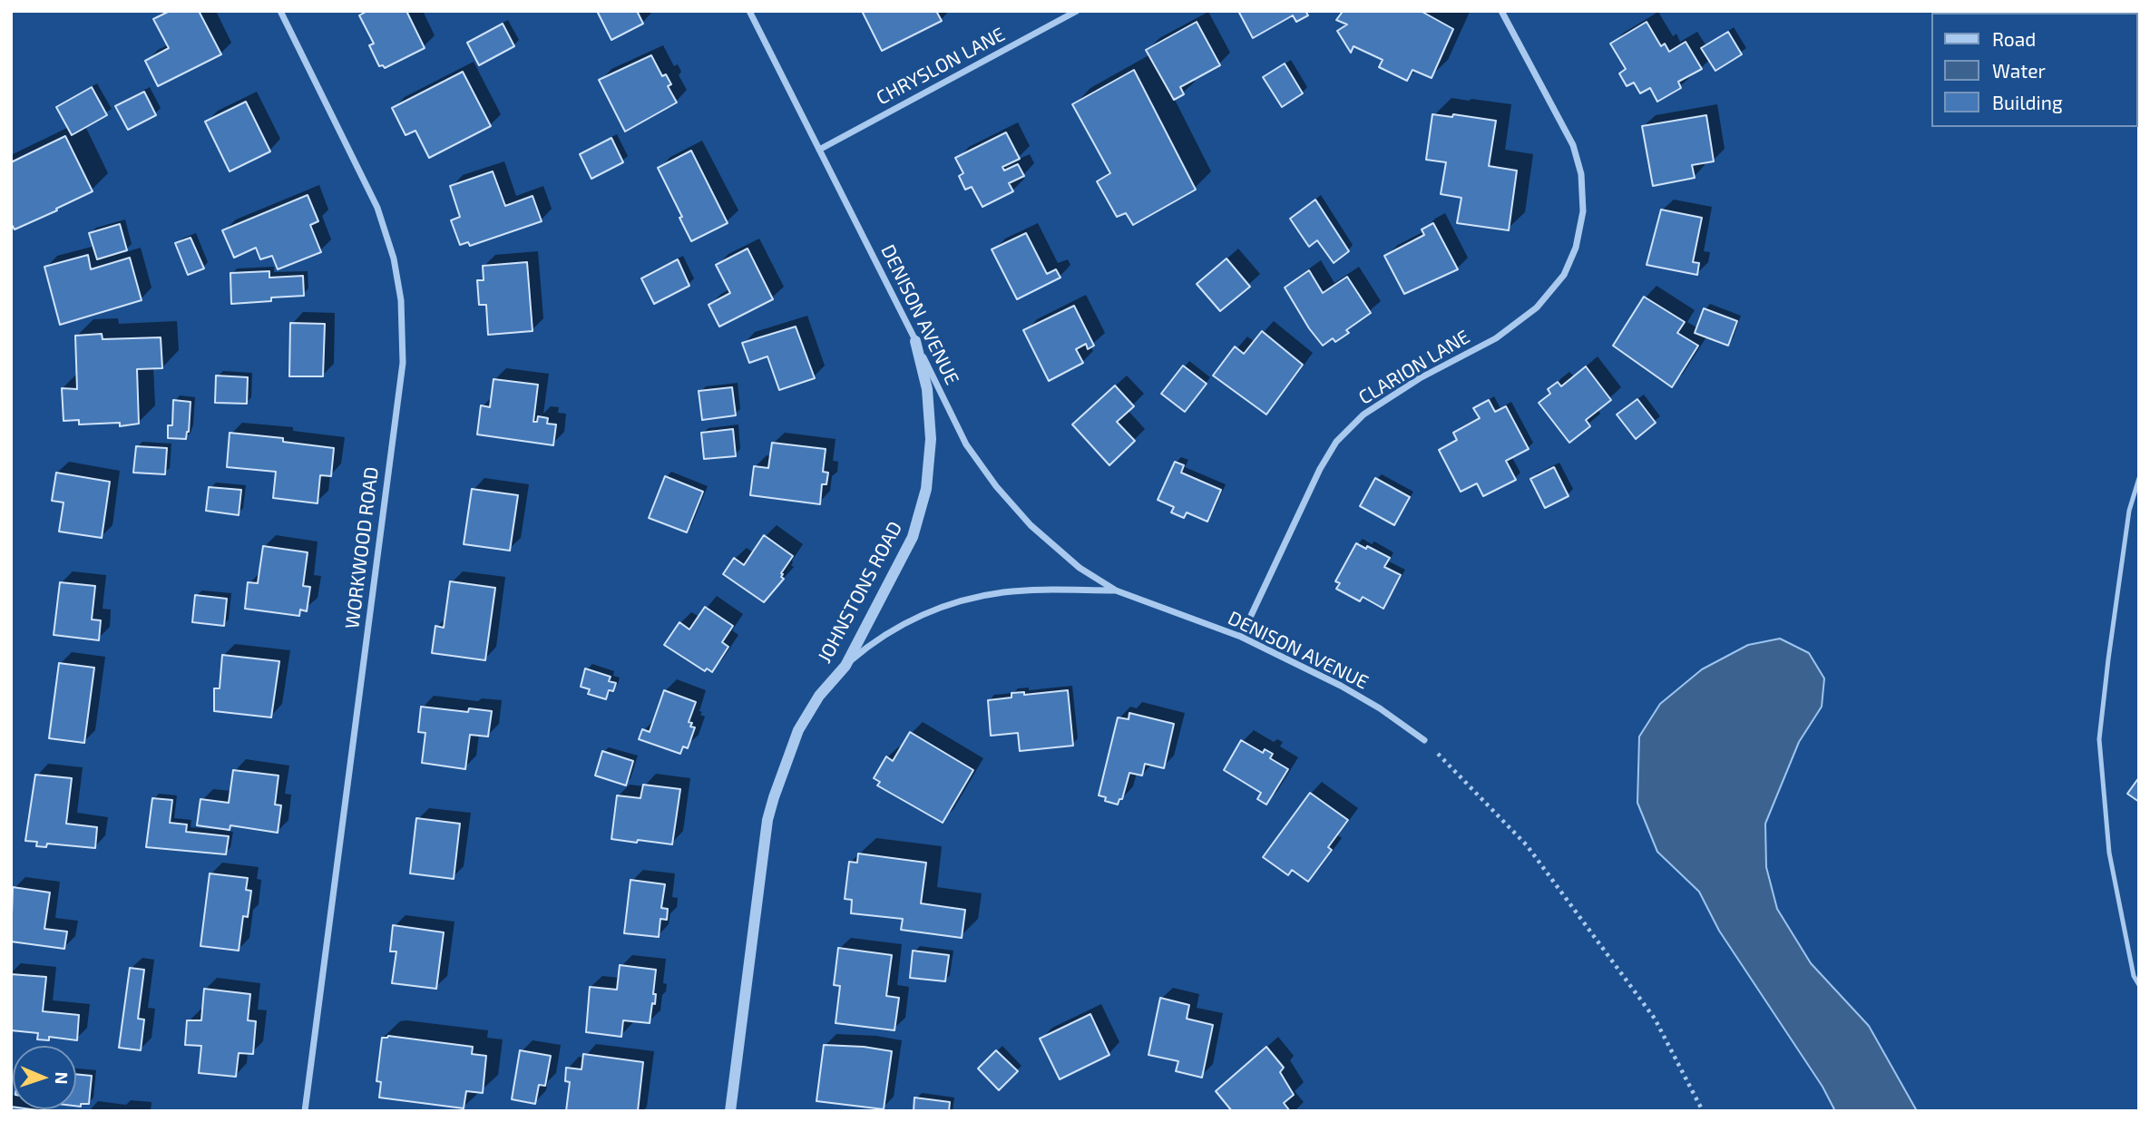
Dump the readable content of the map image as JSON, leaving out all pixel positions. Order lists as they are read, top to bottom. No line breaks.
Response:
{"streets":{"street":["CHRYSLON LANE","DENISON AVENUE","CLARION LANE","WORKWOOD ROAD","JOHNSTONS ROAD"]},"crossings":[["CHRYSLON LANE","DENISON AVENUE"],["DENISON AVENUE","CLARION LANE"],["DENISON AVENUE","JOHNSTONS ROAD"]],"legend":["Road","Water","Building"],"north":"right"}
